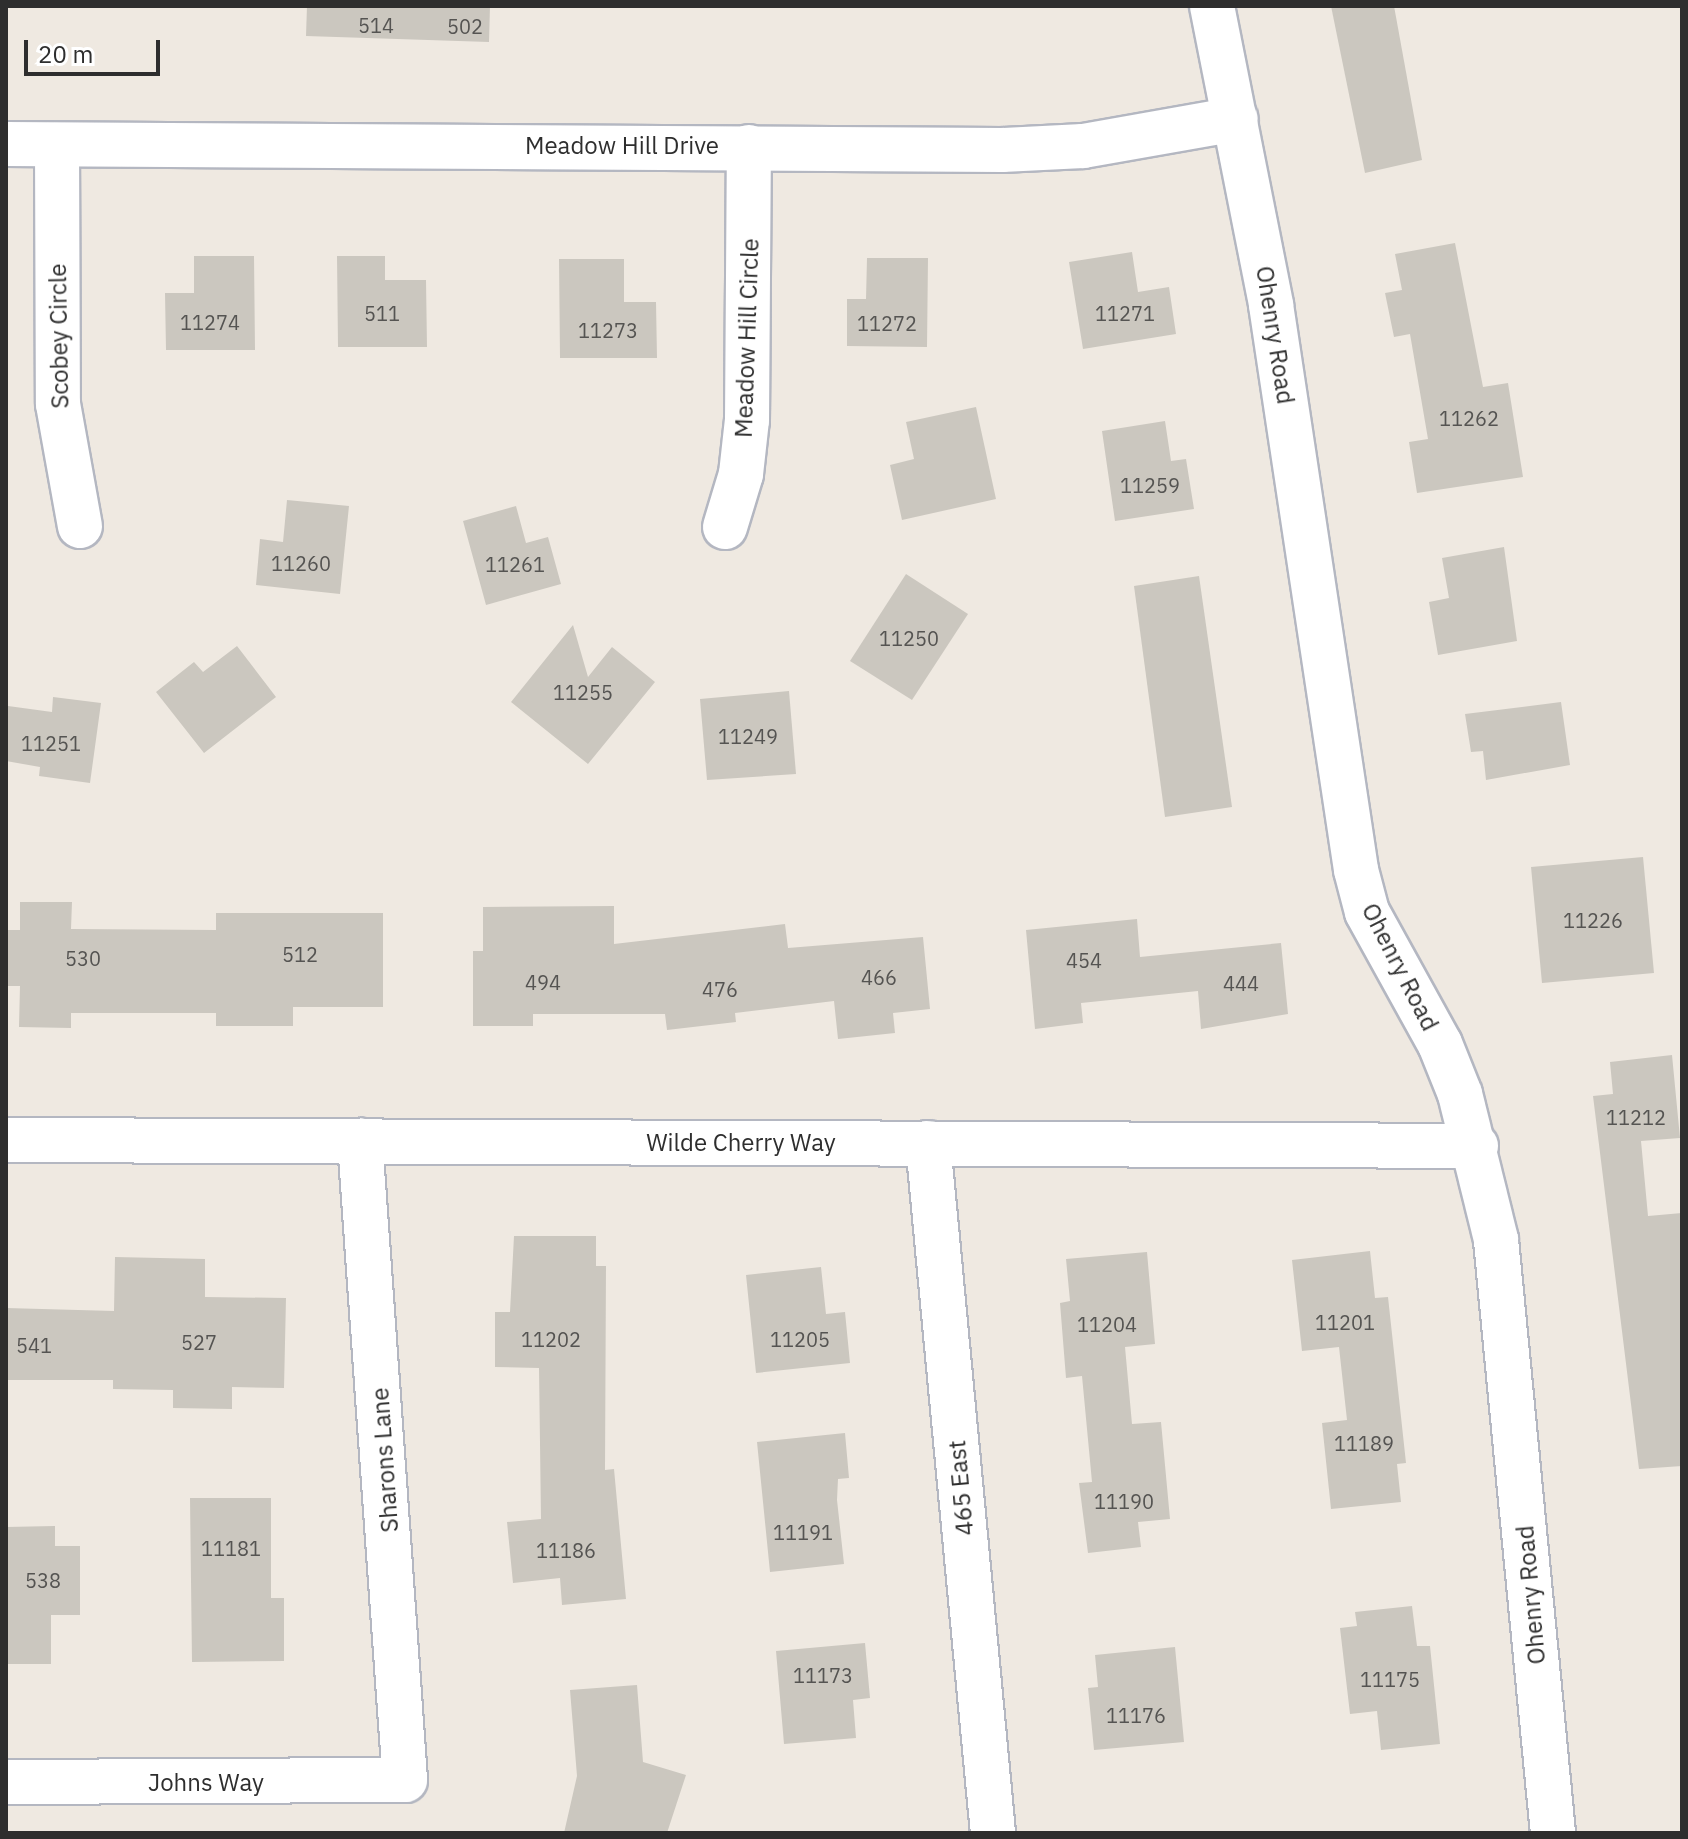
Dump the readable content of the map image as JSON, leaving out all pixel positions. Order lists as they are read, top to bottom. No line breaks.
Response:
{"streets":{"street":["Meadow Hill Drive","Ohenry Road","Scobey Circle","Meadow Hill Circle","Wilde Cherry Way","Sharons Lane","465 East","Johns Way"]},"crossings":[["Meadow Hill Drive","Ohenry Road"],["Meadow Hill Drive","Scobey Circle"],["Meadow Hill Drive","Meadow Hill Circle"],["Ohenry Road","Wilde Cherry Way"],["Wilde Cherry Way","Sharons Lane"],["Wilde Cherry Way","465 East"],["Sharons Lane","Johns Way"]],"house_numbers":["514","502","511","11271","11274","11272","11273","11262","11259","11260","11261","11250","11255","11249","11251","11226","512","530","454","466","494","444","476","11212","11201","11204","11202","11205","527","541","11189","11190","11191","11181","11186","538","11173","11175","11176"],"scale_bar":"20 m"}
